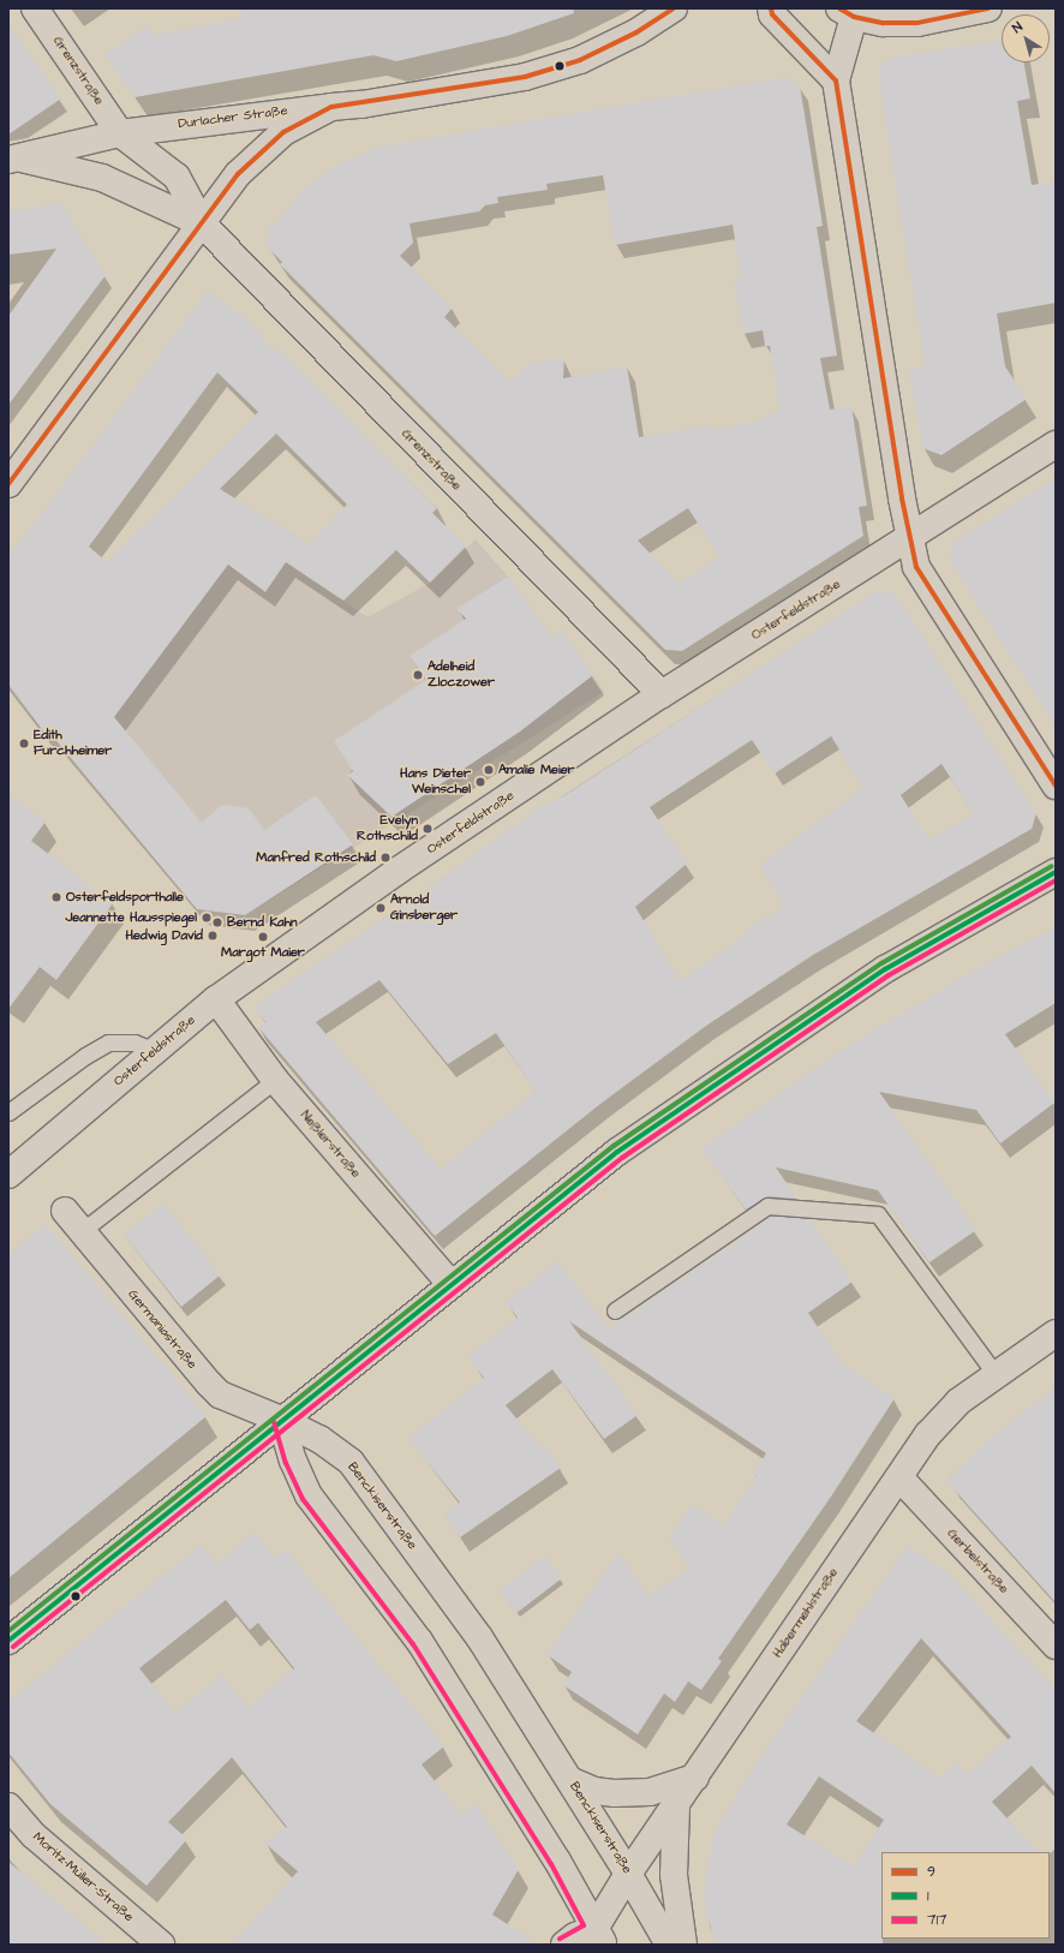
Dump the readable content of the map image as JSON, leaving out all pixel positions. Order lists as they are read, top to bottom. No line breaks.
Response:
{"streets":{"street":["Grenzstraße","Durlacher Straße","Osterfeldstraße","Neßlerstraße","Germaniastraße","Benckiserstraße","Gerbelstraße","Habermehlstraße","Moritz-Müller-Straße"]},"crossings":[["Grenzstraße","Durlacher Straße"],["Grenzstraße","Osterfeldstraße"],["Osterfeldstraße","Neßlerstraße"],["Germaniastraße","Benckiserstraße"],["Benckiserstraße","Habermehlstraße"],["Gerbelstraße","Habermehlstraße"]],"places":["Adelheid Zloczower","Edith Furchheimer","Amalie Meier","Hans Dieter Weinschel","Evelyn Rothschild","Manfred Rothschild","Osterfeldsporthalle","Arnold Ginsberger","Jeannette Hausspiegel","Bernd Kahn","Hedwig David","Margot Maier"],"lines":["transit line 9","transit line 1","transit line 717"],"legend":["9","1","717"],"north":"top left"}
